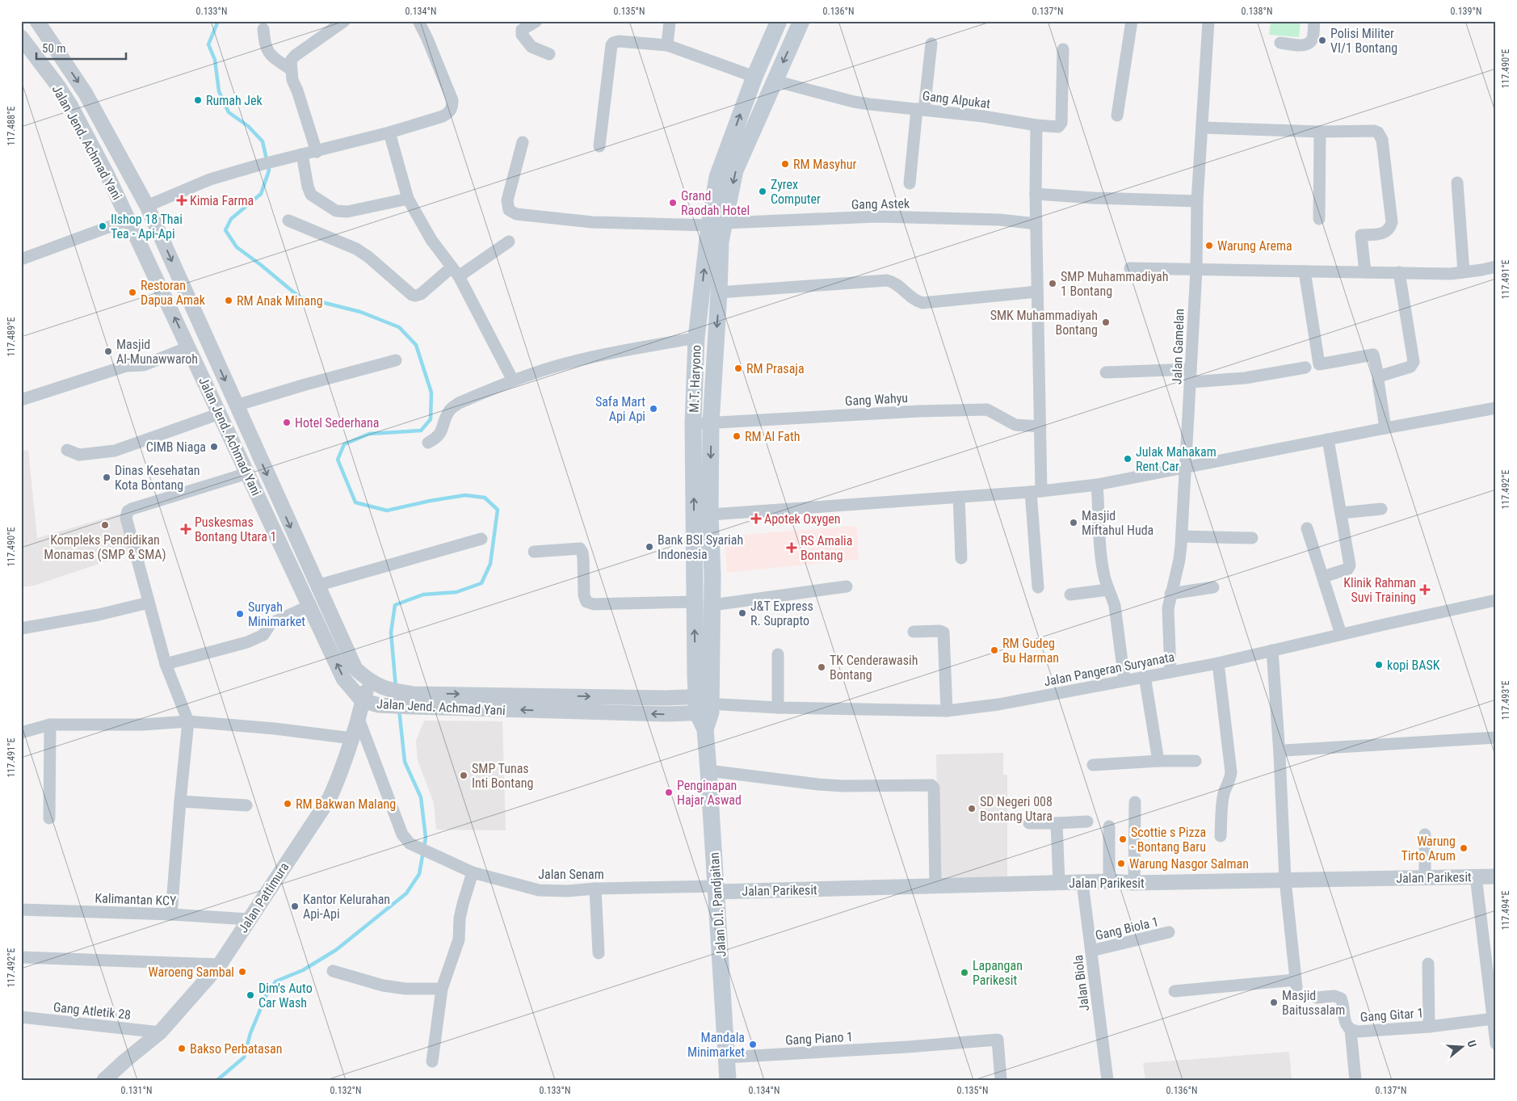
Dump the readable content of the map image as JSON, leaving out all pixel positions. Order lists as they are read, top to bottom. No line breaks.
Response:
{"streets":{"main road":["M.T. Haryono","Jalan D.I. Pandjaitan"],"street":["Gang Alpukat","Jalan Jend. Achmad Yani","Gang Astek","Jalan Gamelan","Gang Wahyu","Jalan Pangeran Suryanata","Jalan Senam","Jalan Parikesit","Jalan Pattimura","Kalimantan KCY","Gang Biola 1","Jalan Biola","Gang Atletik 28","Gang Gitar 1","Gang Piano 1"]},"crossings":[["Gang Alpukat","M.T. Haryono"],["Jalan Jend. Achmad Yani","M.T. Haryono"],["Jalan Jend. Achmad Yani","Jalan Pangeran Suryanata"],["Jalan Jend. Achmad Yani","Jalan Pattimura"],["Gang Astek","M.T. Haryono"],["Jalan Gamelan","Jalan Pangeran Suryanata"],["M.T. Haryono","Gang Wahyu"],["M.T. Haryono","Jalan Pangeran Suryanata"],["M.T. Haryono","Jalan D.I. Pandjaitan"],["Jalan Senam","Jalan Parikesit"],["Jalan Senam","Jalan Pattimura"],["Jalan Senam","Jalan D.I. Pandjaitan"],["Jalan Parikesit","Jalan D.I. Pandjaitan"],["Jalan Parikesit","Jalan Biola"],["Jalan Pattimura","Kalimantan KCY"],["Jalan Pattimura","Gang Atletik 28"],["Jalan D.I. Pandjaitan","Gang Piano 1"],["Gang Biola 1","Jalan Biola"]],"places":{"other":["Polisi Militer VI/1 Bontang","Rumah Jek","RM Masyhur","Zyrex Computer","Grand Raodah Hotel","Ilshop 18 Thai Tea - Api-Api","Warung Arema","SMP Muhammadiyah 1 Bontang","Restoran Dapua Amak","RM Anak Minang","SMK Muhammadiyah Bontang","Masjid Al-Munawwaroh","RM Prasaja","Safa Mart Api Api","Hotel Sederhana","RM Al Fath","CIMB Niaga","Julak Mahakam Rent Car","Dinas Kesehatan Kota Bontang","Masjid Miftahul Huda","Kompleks Pendidikan Monamas (SMP & SMA)","Bank BSI Syariah Indonesia","J&T Express R. Suprapto","Suryah Minimarket","RM Gudeg Bu Harman","kopi BASK","TK Cenderawasih Bontang","SMP Tunas Inti Bontang","Penginapan Hajar Aswad","RM Bakwan Malang","SD Negeri 008 Bontang Utara","Scottie s Pizza - Bontang Baru","Warung Tirto Arum","Warung Nasgor Salman","Kantor Kelurahan Api-Api","Waroeng Sambal","Lapangan Parikesit","Dim's Auto Car Wash","Masjid Baitussalam","Mandala Minimarket","Bakso Perbatasan"],"health":["Kimia Farma","Apotek Oxygen","Puskesmas Bontang Utara 1","RS Amalia Bontang","Klinik Rahman Suvi Training"]},"scale_bar":"50 m","north":"right","coordinates":["0.133°N","0.134°N","0.135°N","0.136°N","0.137°N","0.138°N","0.139°N","117.490°E","117.488°E","117.491°E","117.489°E","117.492°E","117.493°E","117.494°E","0.131°N","0.132°N"]}
